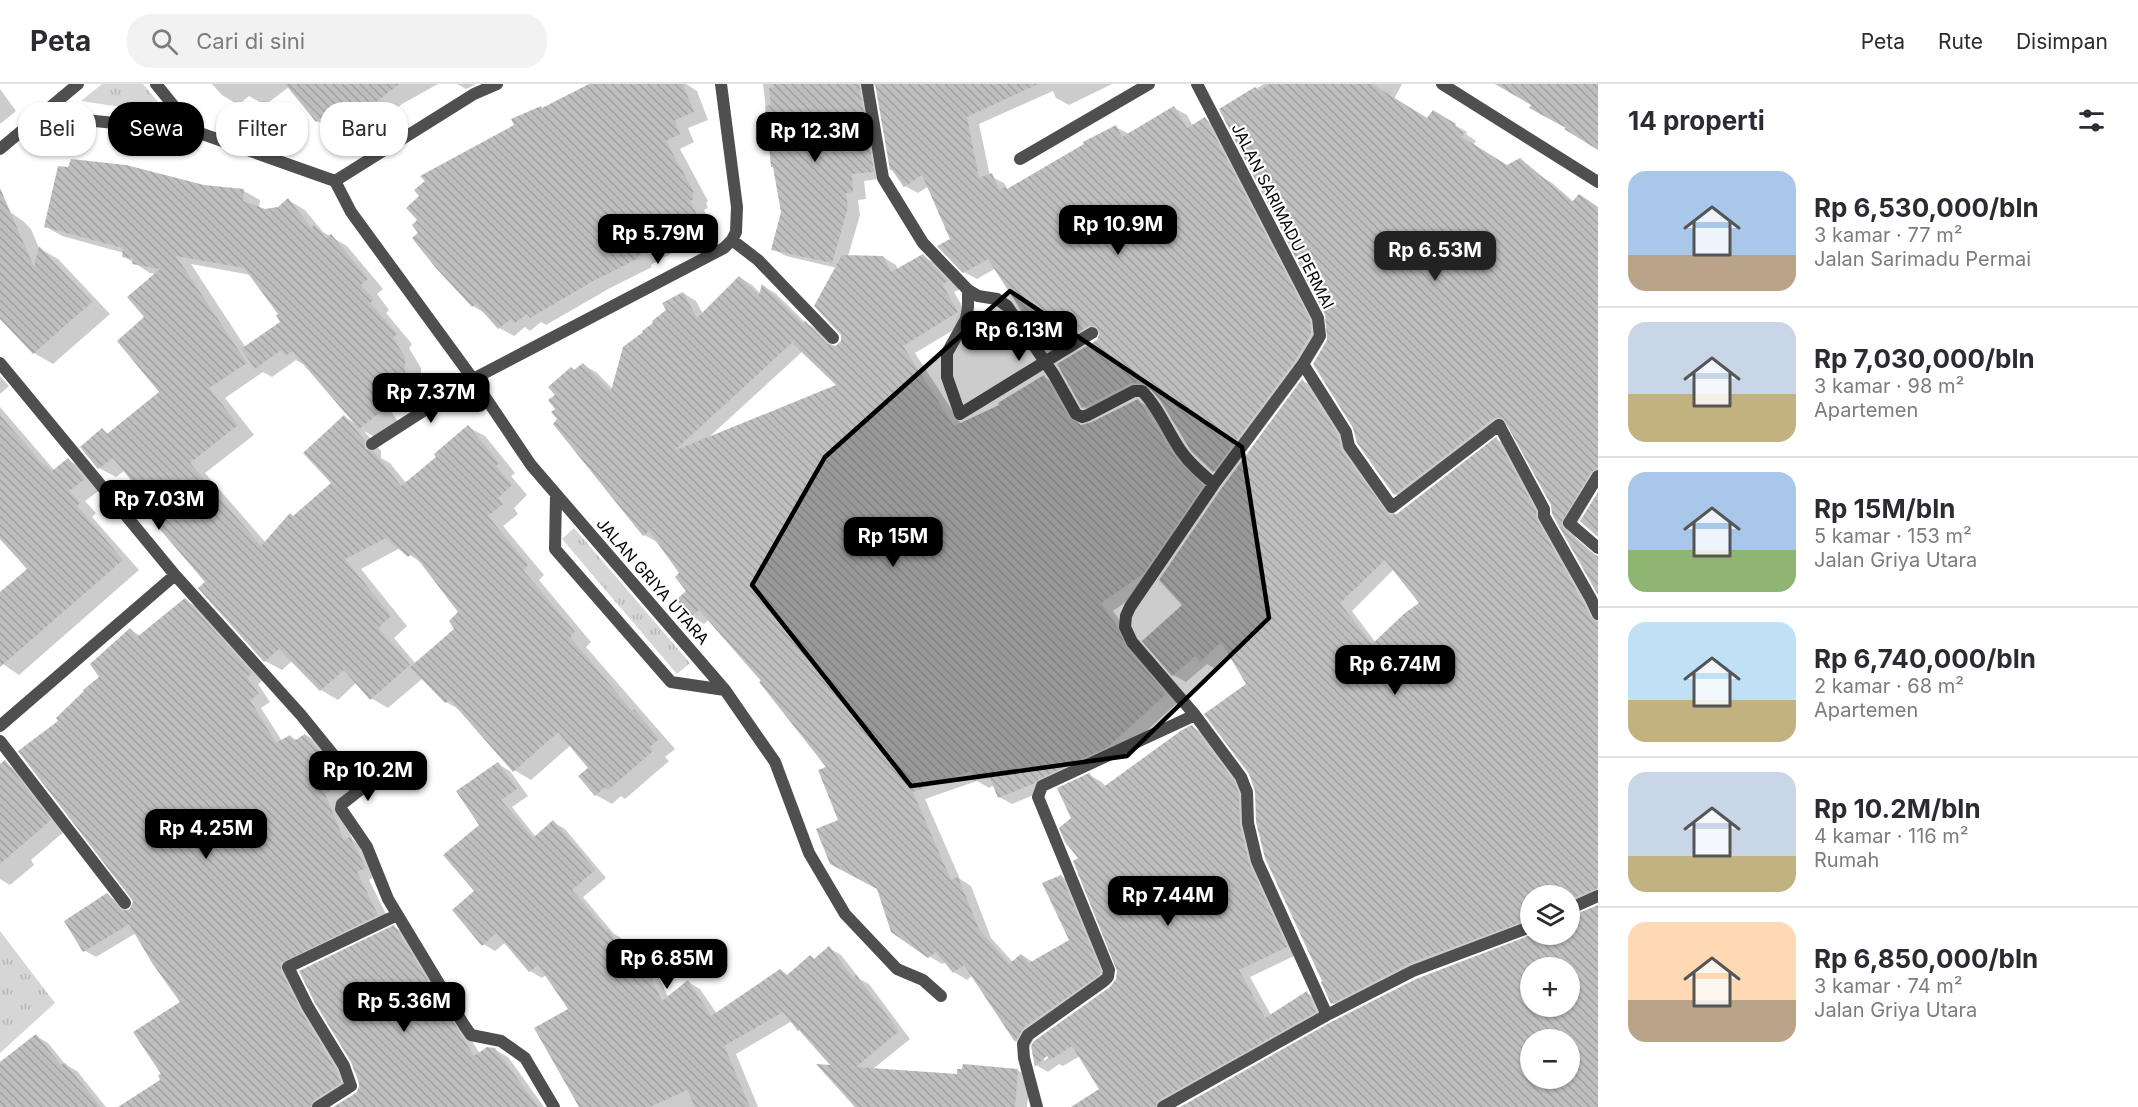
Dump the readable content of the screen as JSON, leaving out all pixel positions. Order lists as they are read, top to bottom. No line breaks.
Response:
{"streets":{"street":["JALAN SARIMADU PERMAI","JALAN GRIYA UTARA"]},"page":{"header":"Peta","search":"Cari di sini","nav":["Peta","Rute","Disimpan"],"heading":"14 properti","chip":["Beli","Sewa","Filter","Baru"],"price":["Rp 12.3M","Rp 10.9M","Rp 5.79M","Rp 6.53M","Rp 6.13M","Rp 7.37M","Rp 7.03M","Rp 15M","Rp 6.74M","Rp 10.2M","Rp 4.25M","Rp 7.44M","Rp 6.85M","Rp 5.36M"],"list":[{"name":"Rp 6,530,000/bln","note":"3 kamar · 77 m² · Jalan Sarimadu Permai"},{"name":"Rp 7,030,000/bln","note":"3 kamar · 98 m² · Apartemen"},{"name":"Rp 15M/bln","note":"5 kamar · 153 m² · Jalan Griya Utara"},{"name":"Rp 6,740,000/bln","note":"2 kamar · 68 m² · Apartemen"},{"name":"Rp 10.2M/bln","note":"4 kamar · 116 m² · Rumah"},{"name":"Rp 6,850,000/bln","note":"3 kamar · 74 m² · Jalan Griya Utara"}],"map_buttons":["+","−"]}}
